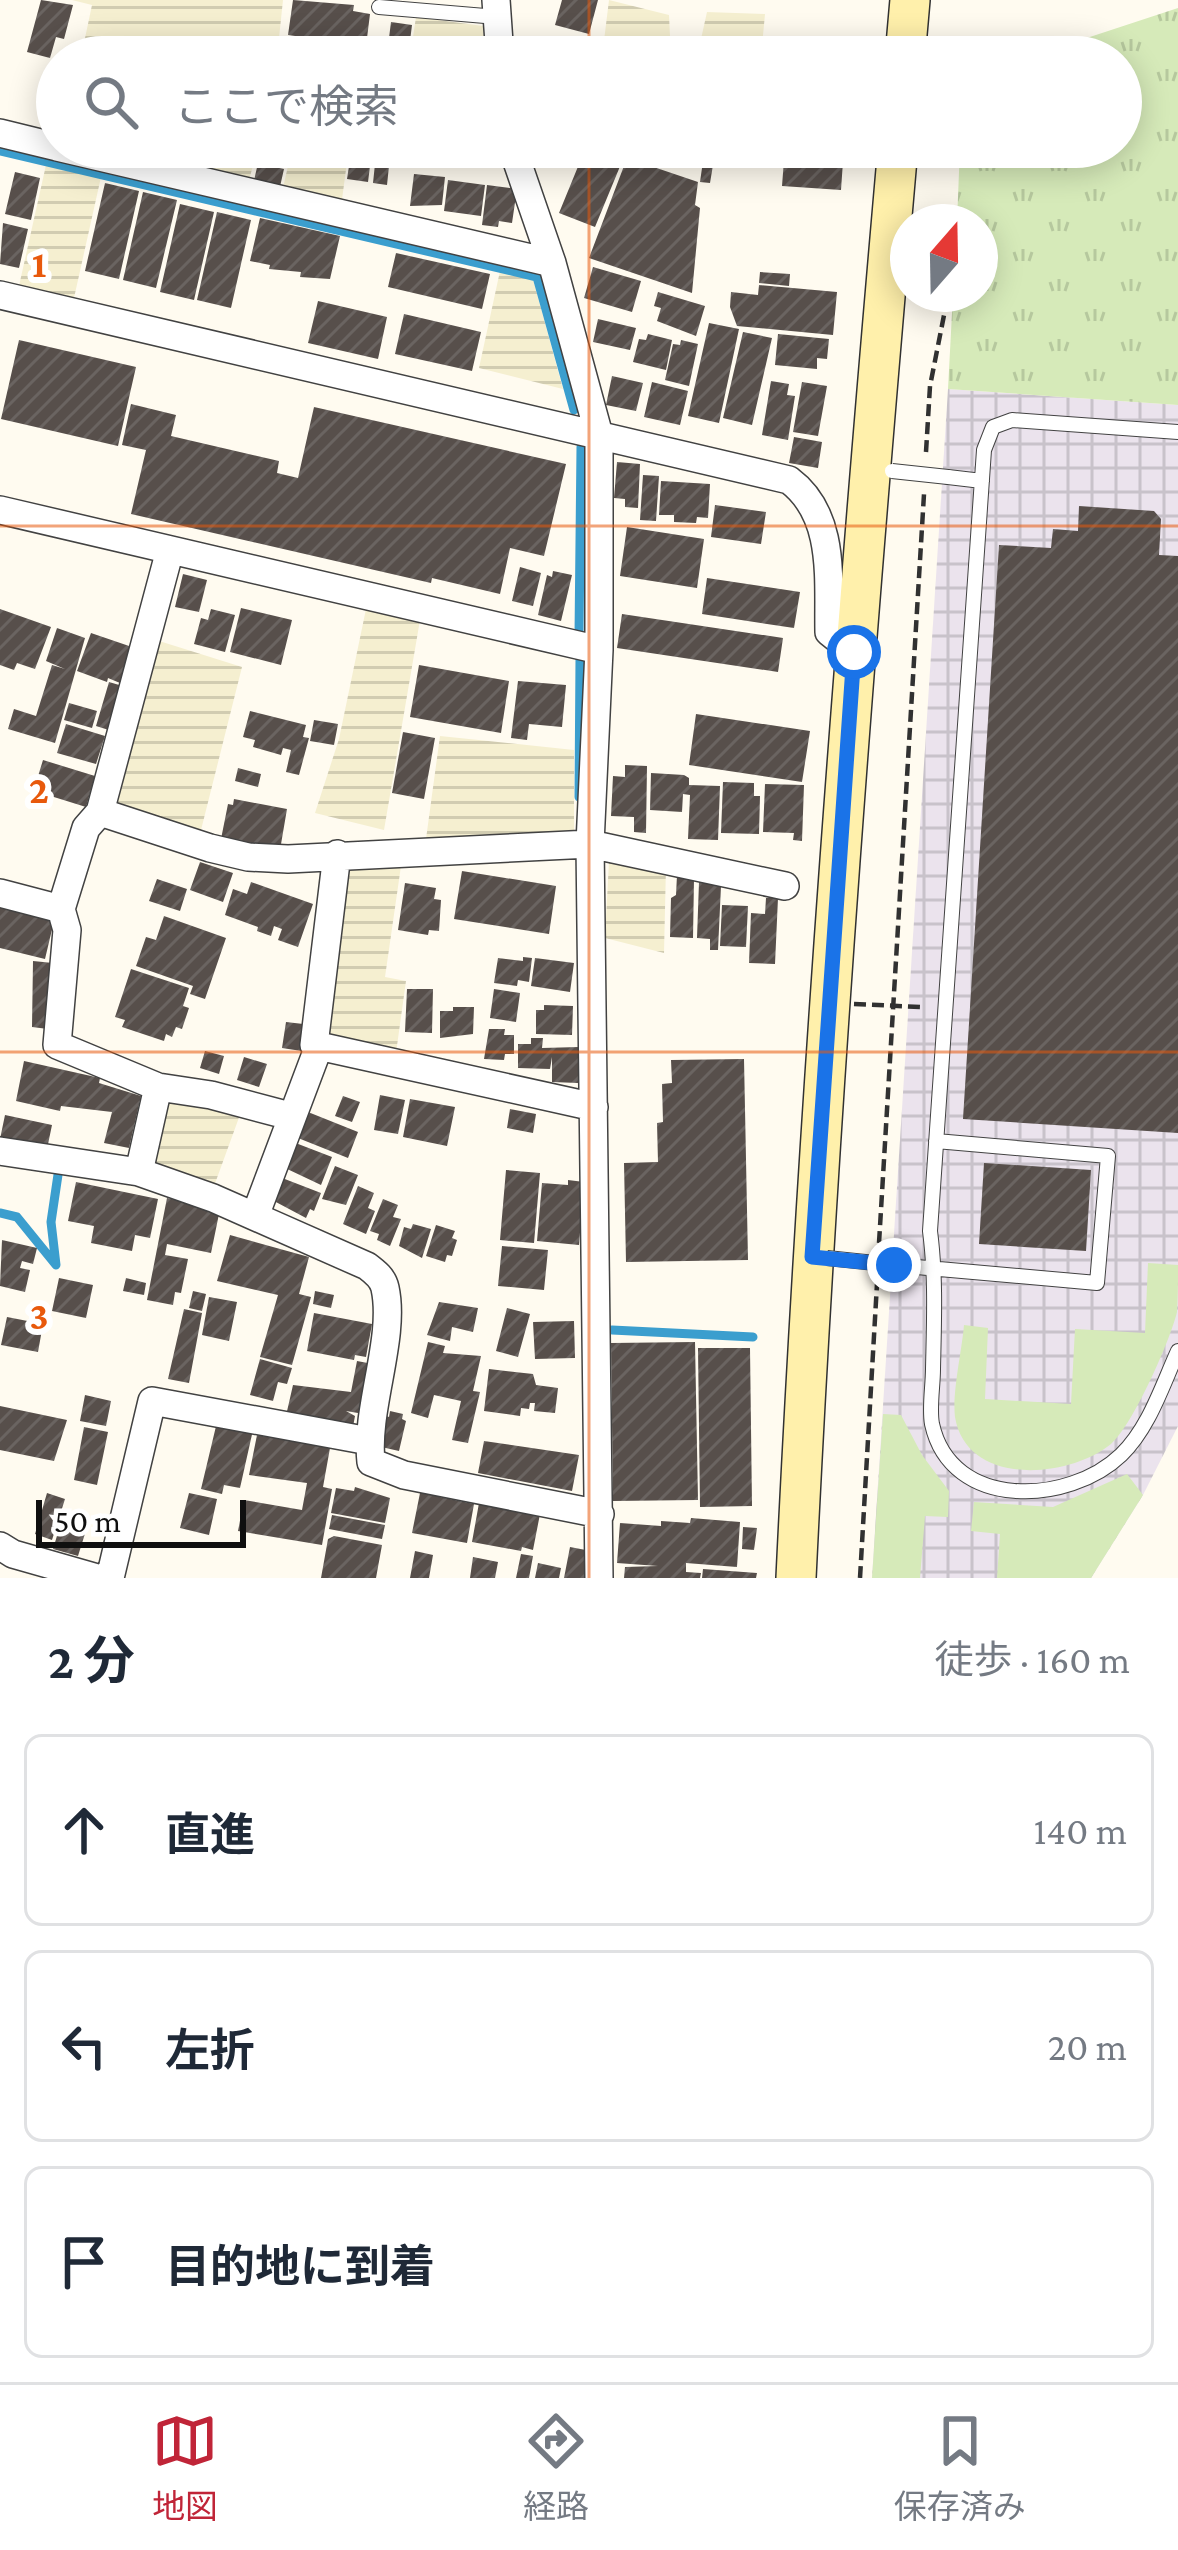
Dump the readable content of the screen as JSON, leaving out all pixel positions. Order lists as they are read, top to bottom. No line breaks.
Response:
{"scale_bar":"50 m","north":"top","page":{"search":"ここで検索","scale":"50 m","heading":["2 分","徒歩 · 160 m"],"list":[["直進","140 m"],["左折","20 m"],"目的地に到着"],"nav":["地図","経路","保存済み"]},"grid":{"rows":["1","2","3"]}}
